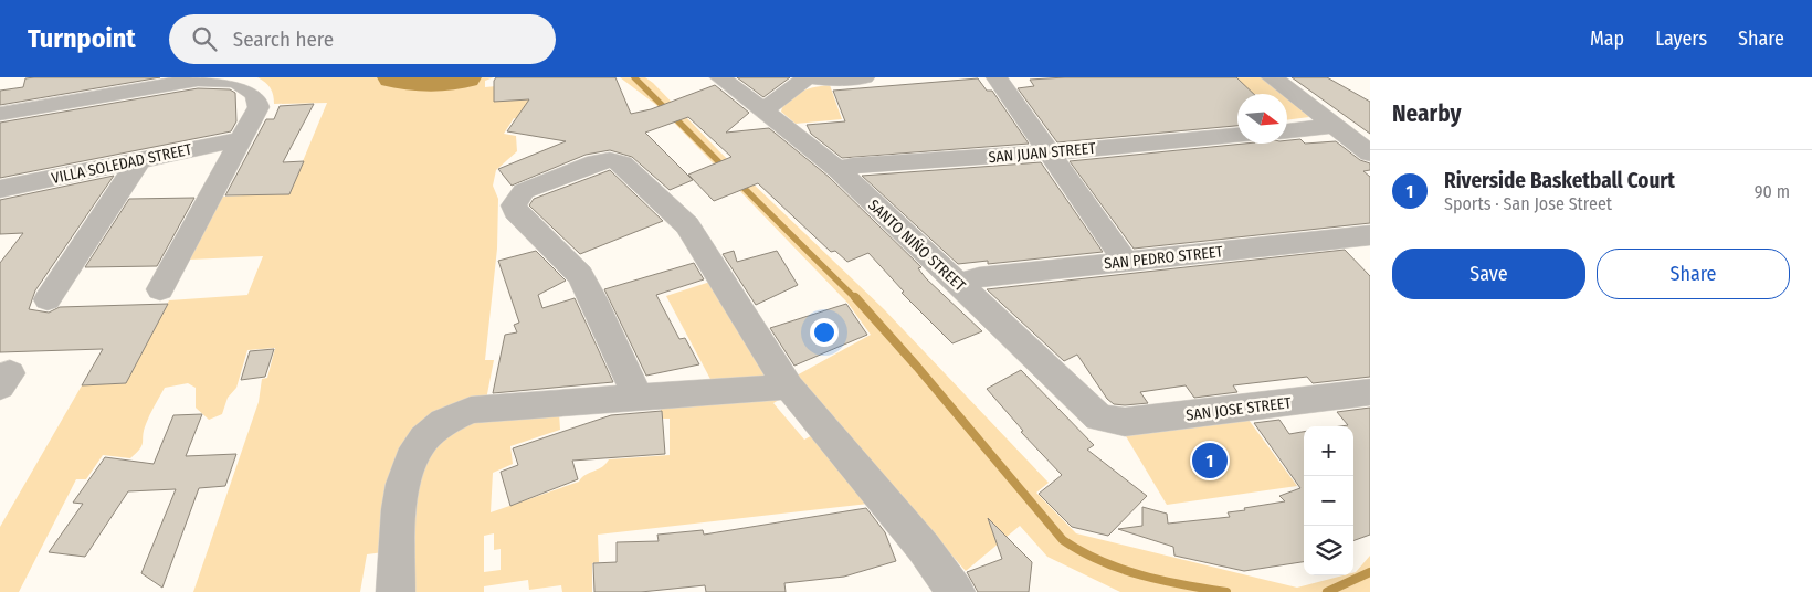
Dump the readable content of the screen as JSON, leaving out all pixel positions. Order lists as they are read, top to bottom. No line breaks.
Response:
{"streets":{"street":["SAN JUAN STREET","VILLA SOLEDAD STREET","SANTO NIÑO STREET","SAN PEDRO STREET","SAN JOSE STREET"]},"crossings":[["SAN JUAN STREET","SANTO NIÑO STREET"],["SANTO NIÑO STREET","SAN PEDRO STREET"],["SANTO NIÑO STREET","SAN JOSE STREET"]],"north":"right","page":{"header":"Turnpoint","search":"Search here","nav":["Map","Layers","Share"],"heading":"Nearby","list":[{"mark":"1","name":"Riverside Basketball Court","note":"Sports · San Jose Street","value":"90 m"}],"buttons":["Save","Share"],"map_buttons":["+","−"],"pins":"1"}}
